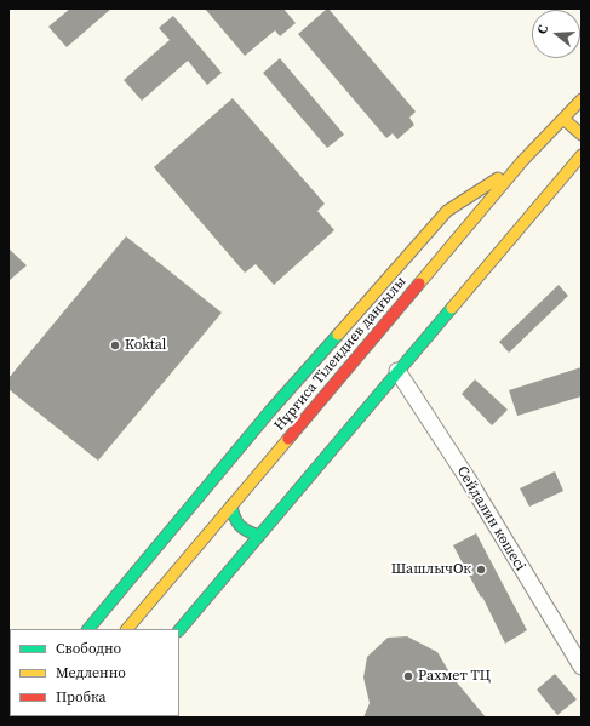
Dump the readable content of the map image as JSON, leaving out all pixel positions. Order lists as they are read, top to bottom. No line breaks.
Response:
{"streets":{"main road":["Нұрғиса Тілендиев даңғылы"],"street":["Сейдалин көшесі"]},"places":["Koktal","ШашлычОк","Рахмет ТЦ"],"legend":["Свободно","Медленно","Пробка"],"north":"left"}
